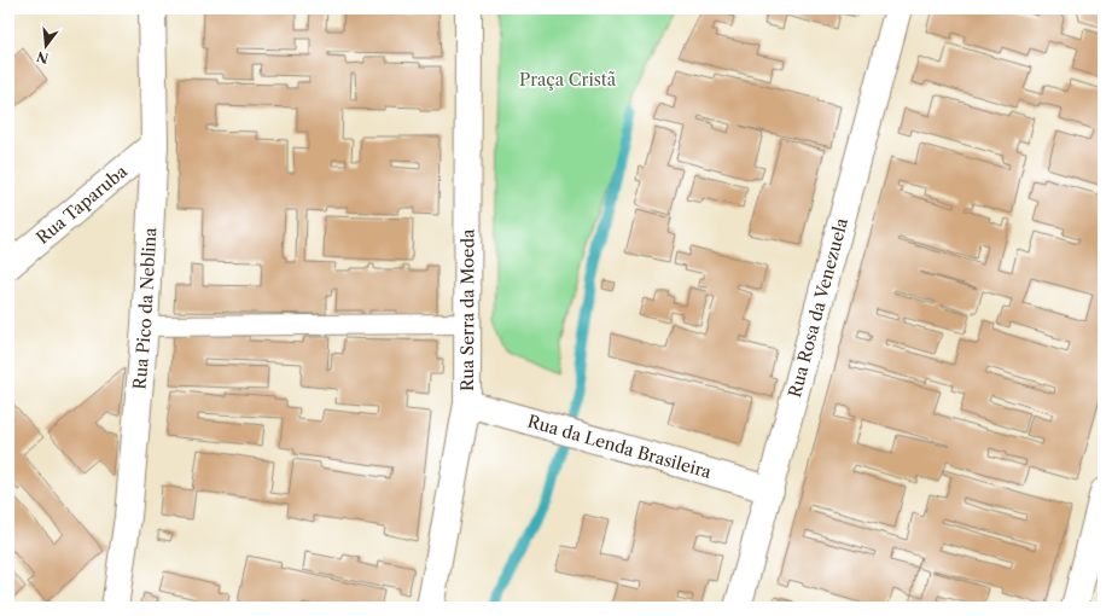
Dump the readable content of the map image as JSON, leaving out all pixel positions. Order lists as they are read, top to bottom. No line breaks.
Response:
{"streets":{"street":["Rua Taparuba","Rua Rosa da Venezuela","Rua Pico da Neblina","Rua Serra da Moeda","Rua da Lenda Brasileira"]},"crossings":[["Rua Taparuba","Rua Pico da Neblina"],["Rua Rosa da Venezuela","Rua da Lenda Brasileira"],["Rua Serra da Moeda","Rua da Lenda Brasileira"]],"parks":["Praça Cristã"],"north":"bottom"}
